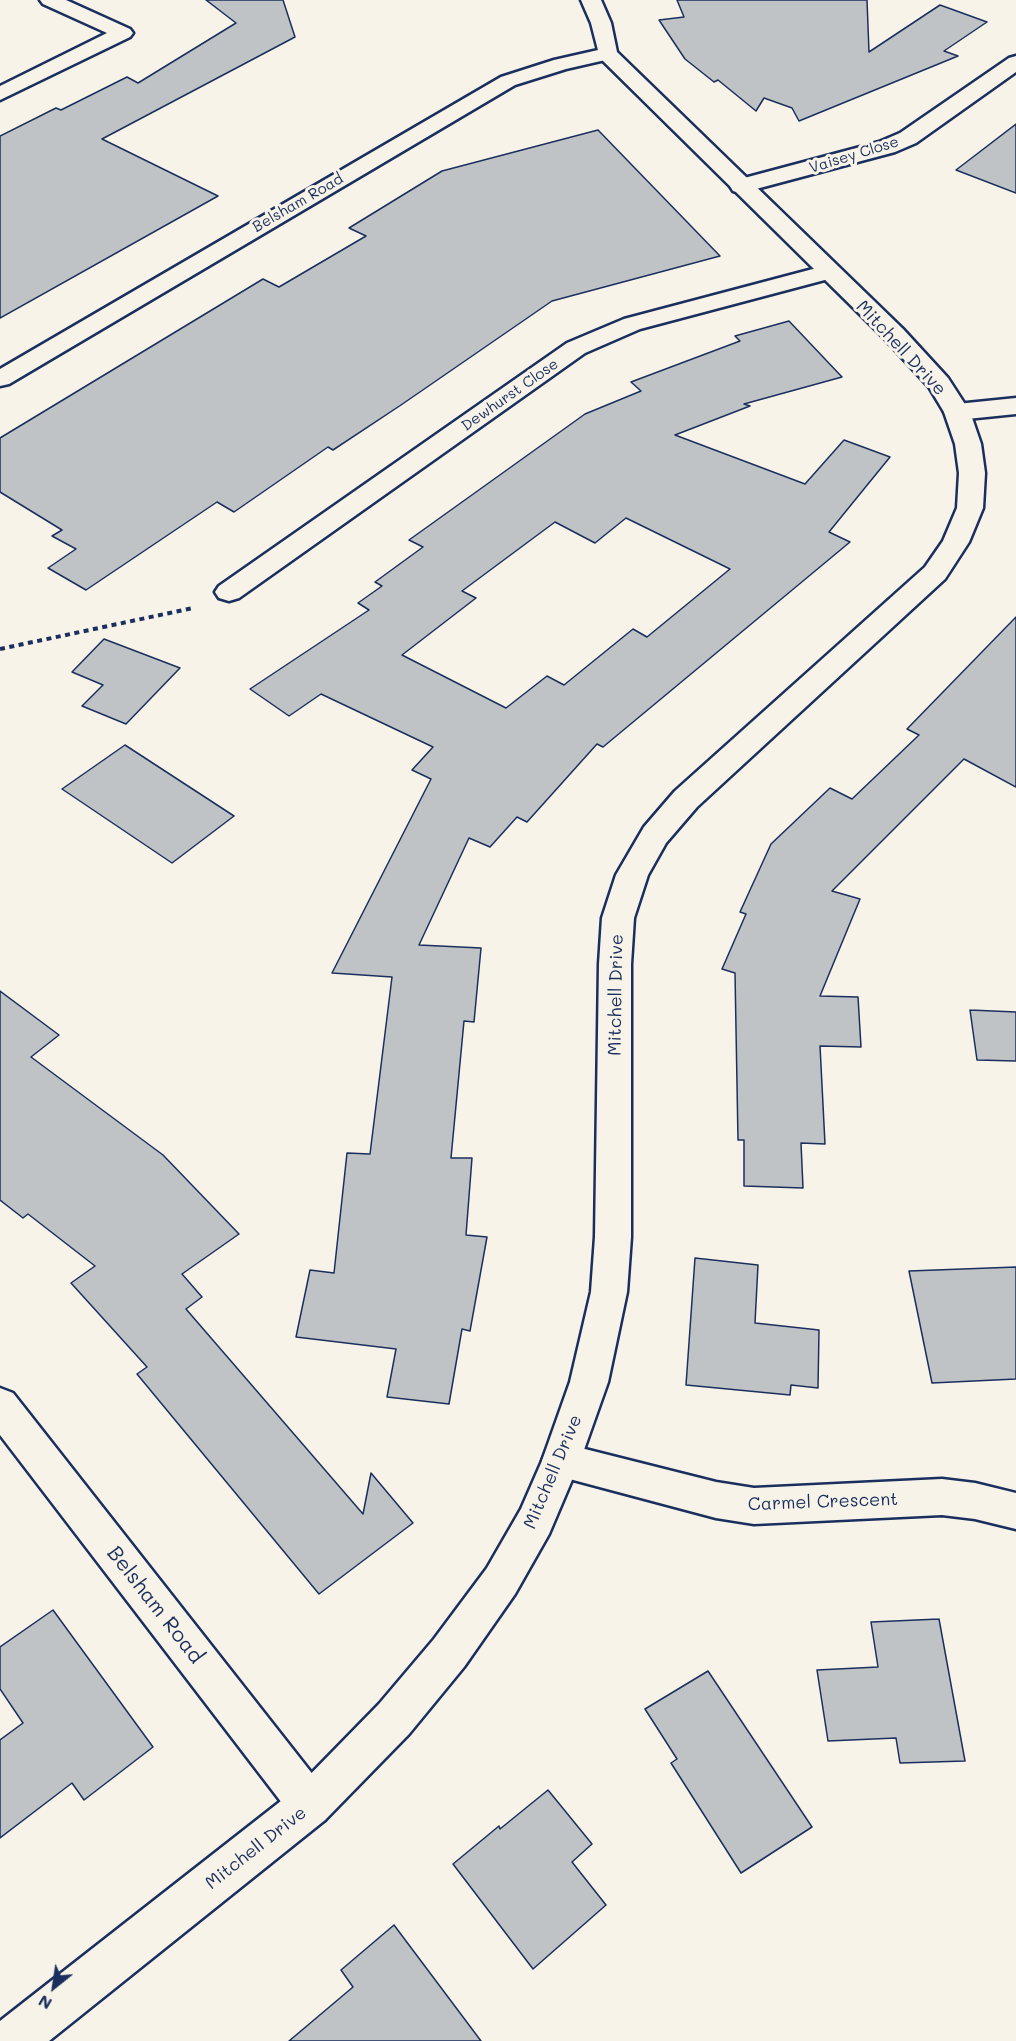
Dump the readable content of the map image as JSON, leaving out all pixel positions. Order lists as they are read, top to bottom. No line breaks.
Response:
{"streets":{"street":["Vaisey Close","Belsham Road","Mitchell Drive","Dewhurst Close","Carmel Crescent"]},"crossings":[["Vaisey Close","Mitchell Drive"],["Belsham Road","Mitchell Drive"],["Mitchell Drive","Dewhurst Close"],["Mitchell Drive","Carmel Crescent"]],"north":"bottom left"}
